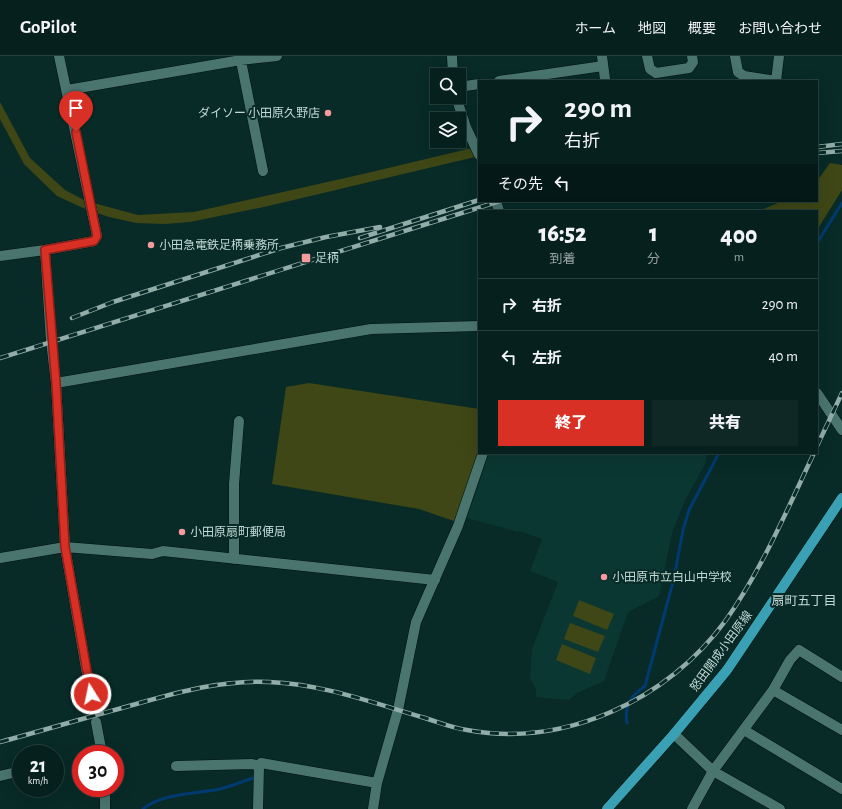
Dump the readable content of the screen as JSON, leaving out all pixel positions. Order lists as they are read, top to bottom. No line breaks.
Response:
{"streets":{"main road":["怒田開成小田原線"]},"districts":["扇町五丁目"],"places":{"other":["ダイソー 小田原久野店","小田急電鉄足柄乗務所","小田原扇町郵便局","小田原市立白山中学校"],"transit":["足柄"]},"page":{"header":"GoPilot","nav":["ホーム","地図","概要","お問い合わせ"],"turn":["290 m","右折"],"then":"その先","eta":["16:52","到着","1","分","400","m"],"list":[{"name":"右折","value":"290 m"},{"name":"左折","value":"40 m"}],"buttons":["終了","共有"],"speed":"21 km/h","limit":"30"}}
